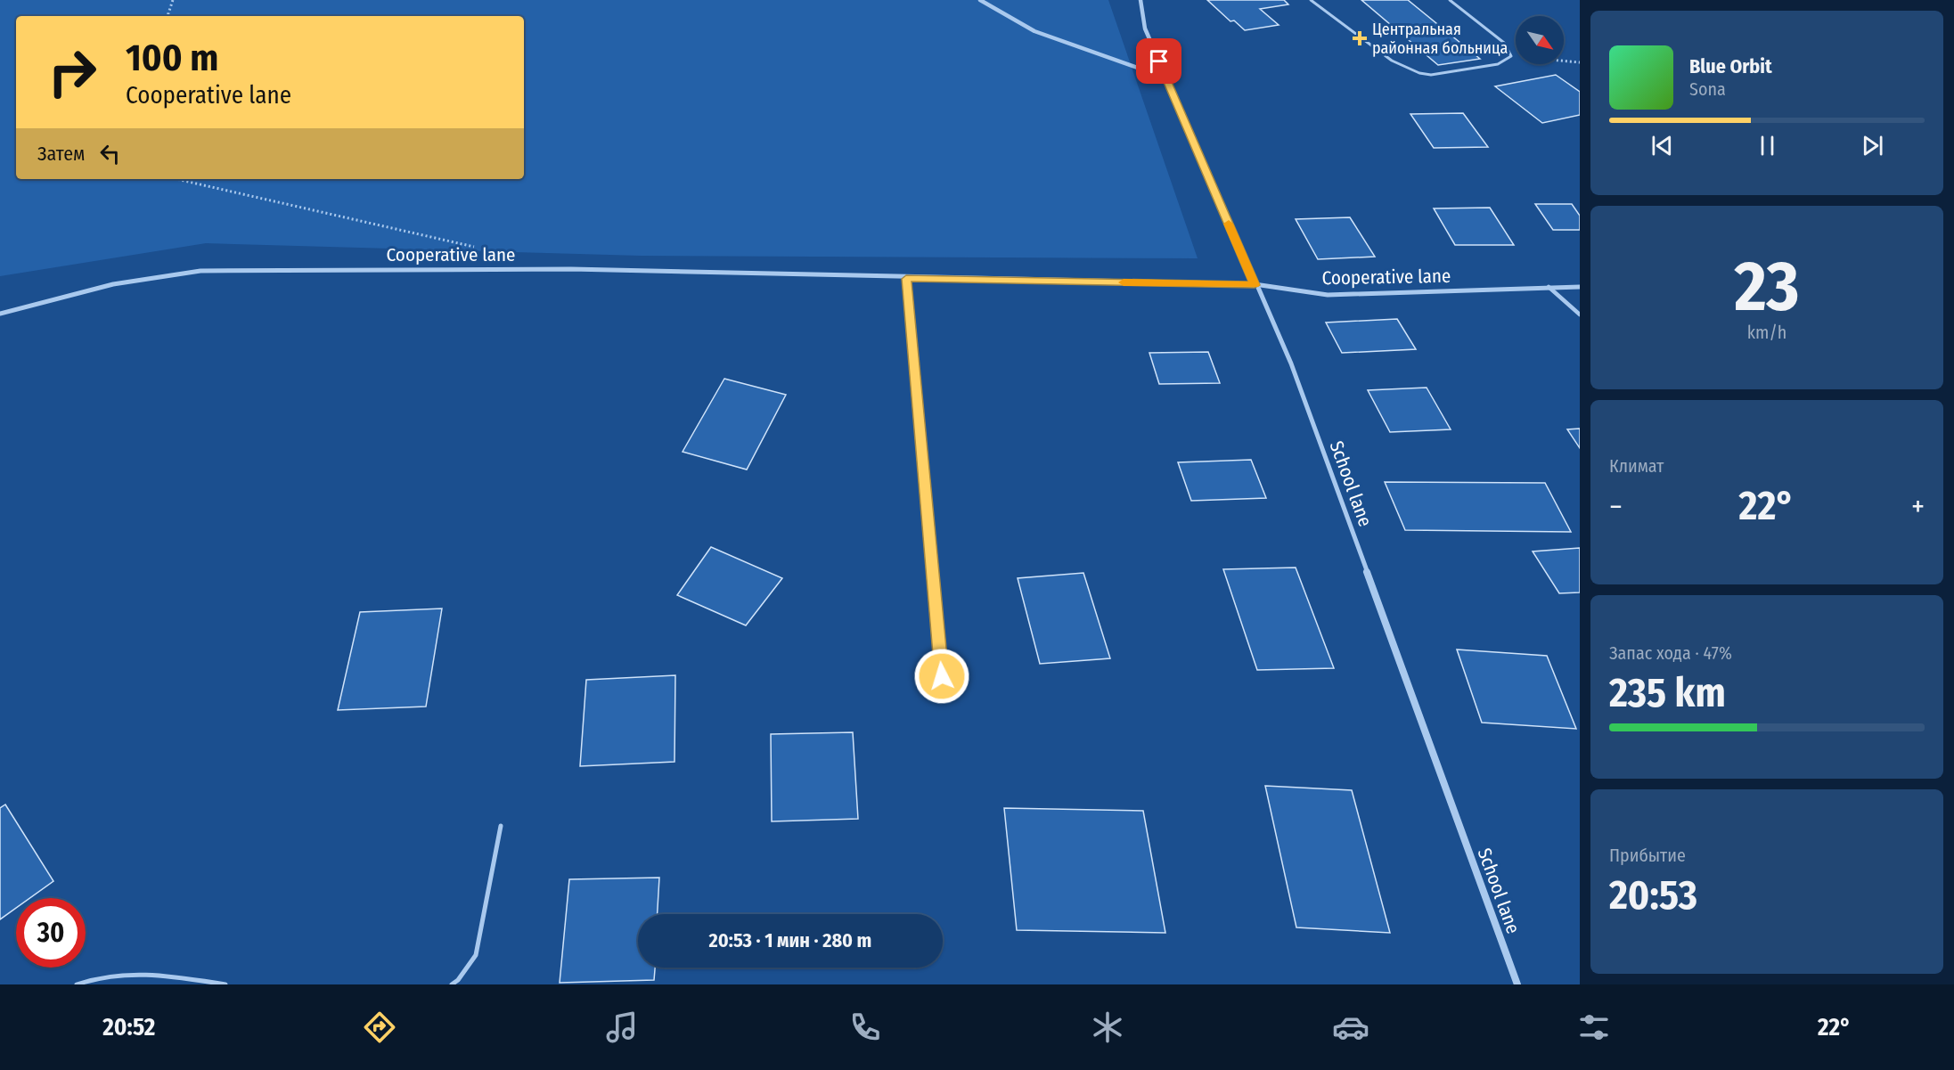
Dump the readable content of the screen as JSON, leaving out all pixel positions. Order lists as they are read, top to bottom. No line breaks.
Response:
{"streets":{"street":["Cooperative lane","School lane"]},"crossings":[["Cooperative lane","School lane"]],"places":{"health":["Центральная районная больница"]},"north":"bottom right","page":{"turn":["100 m","Cooperative lane"],"song":["Blue Orbit","Sona"],"then":"Затем","tile":[["23","km/h"],"Климат",["Запас хода · 47%","235 km"],["Прибытие","20:53"]],"heat":["−","22°","+"],"limit":"30","trip":"20:53 · 1 мин · 280 m","tabs":["20:52","22°"]}}
